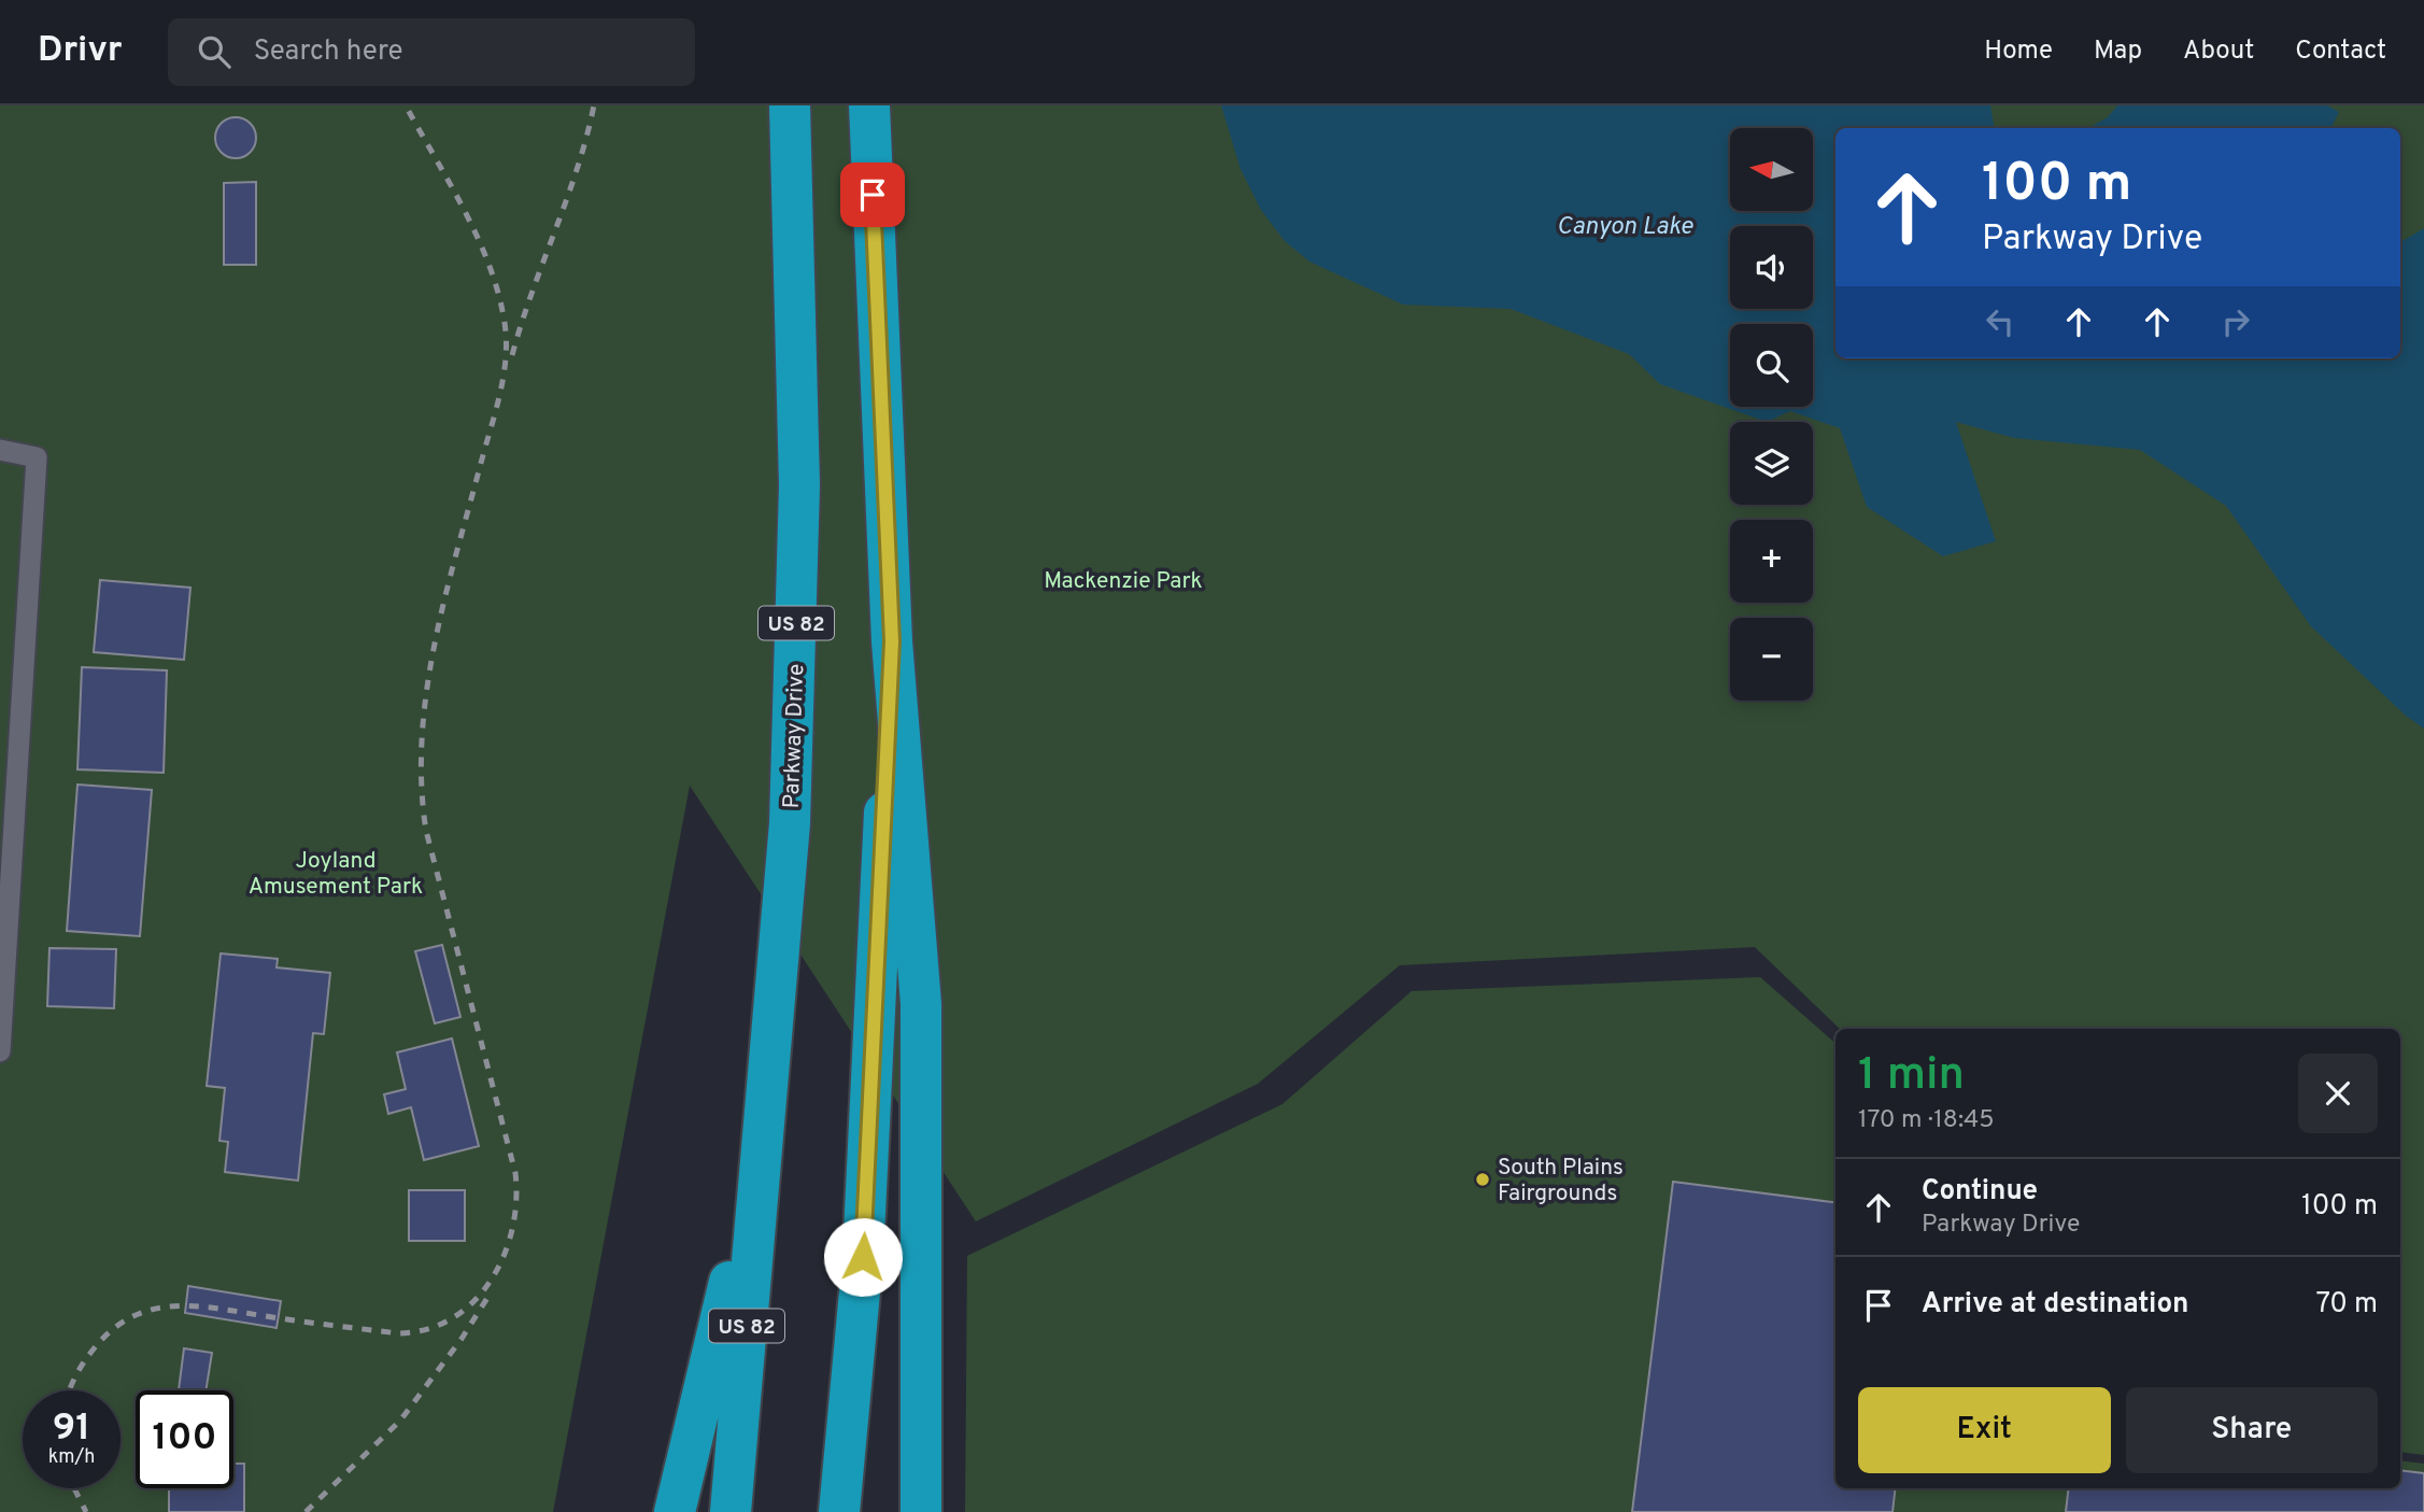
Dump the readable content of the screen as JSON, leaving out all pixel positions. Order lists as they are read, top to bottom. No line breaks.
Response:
{"streets":{"highway":["US 82","Parkway Drive"]},"crossings":[["US 82","Parkway Drive"]],"water":["Canyon Lake"],"parks":["Mackenzie Park","Joyland Amusement Park"],"places":["South Plains Fairgrounds"],"north":"left","page":{"header":"Drivr","search":"Search here","nav":["Home","Map","About","Contact"],"map_buttons":["+","−"],"turn":["100 m","Parkway Drive"],"heading":["1 min","170 m · 18:45"],"list":[{"name":"Continue","note":"Parkway Drive","value":"100 m"},{"name":"Arrive at destination","value":"70 m"}],"buttons":["Exit","Share"],"speed":"91 km/h","limit":"100"}}
